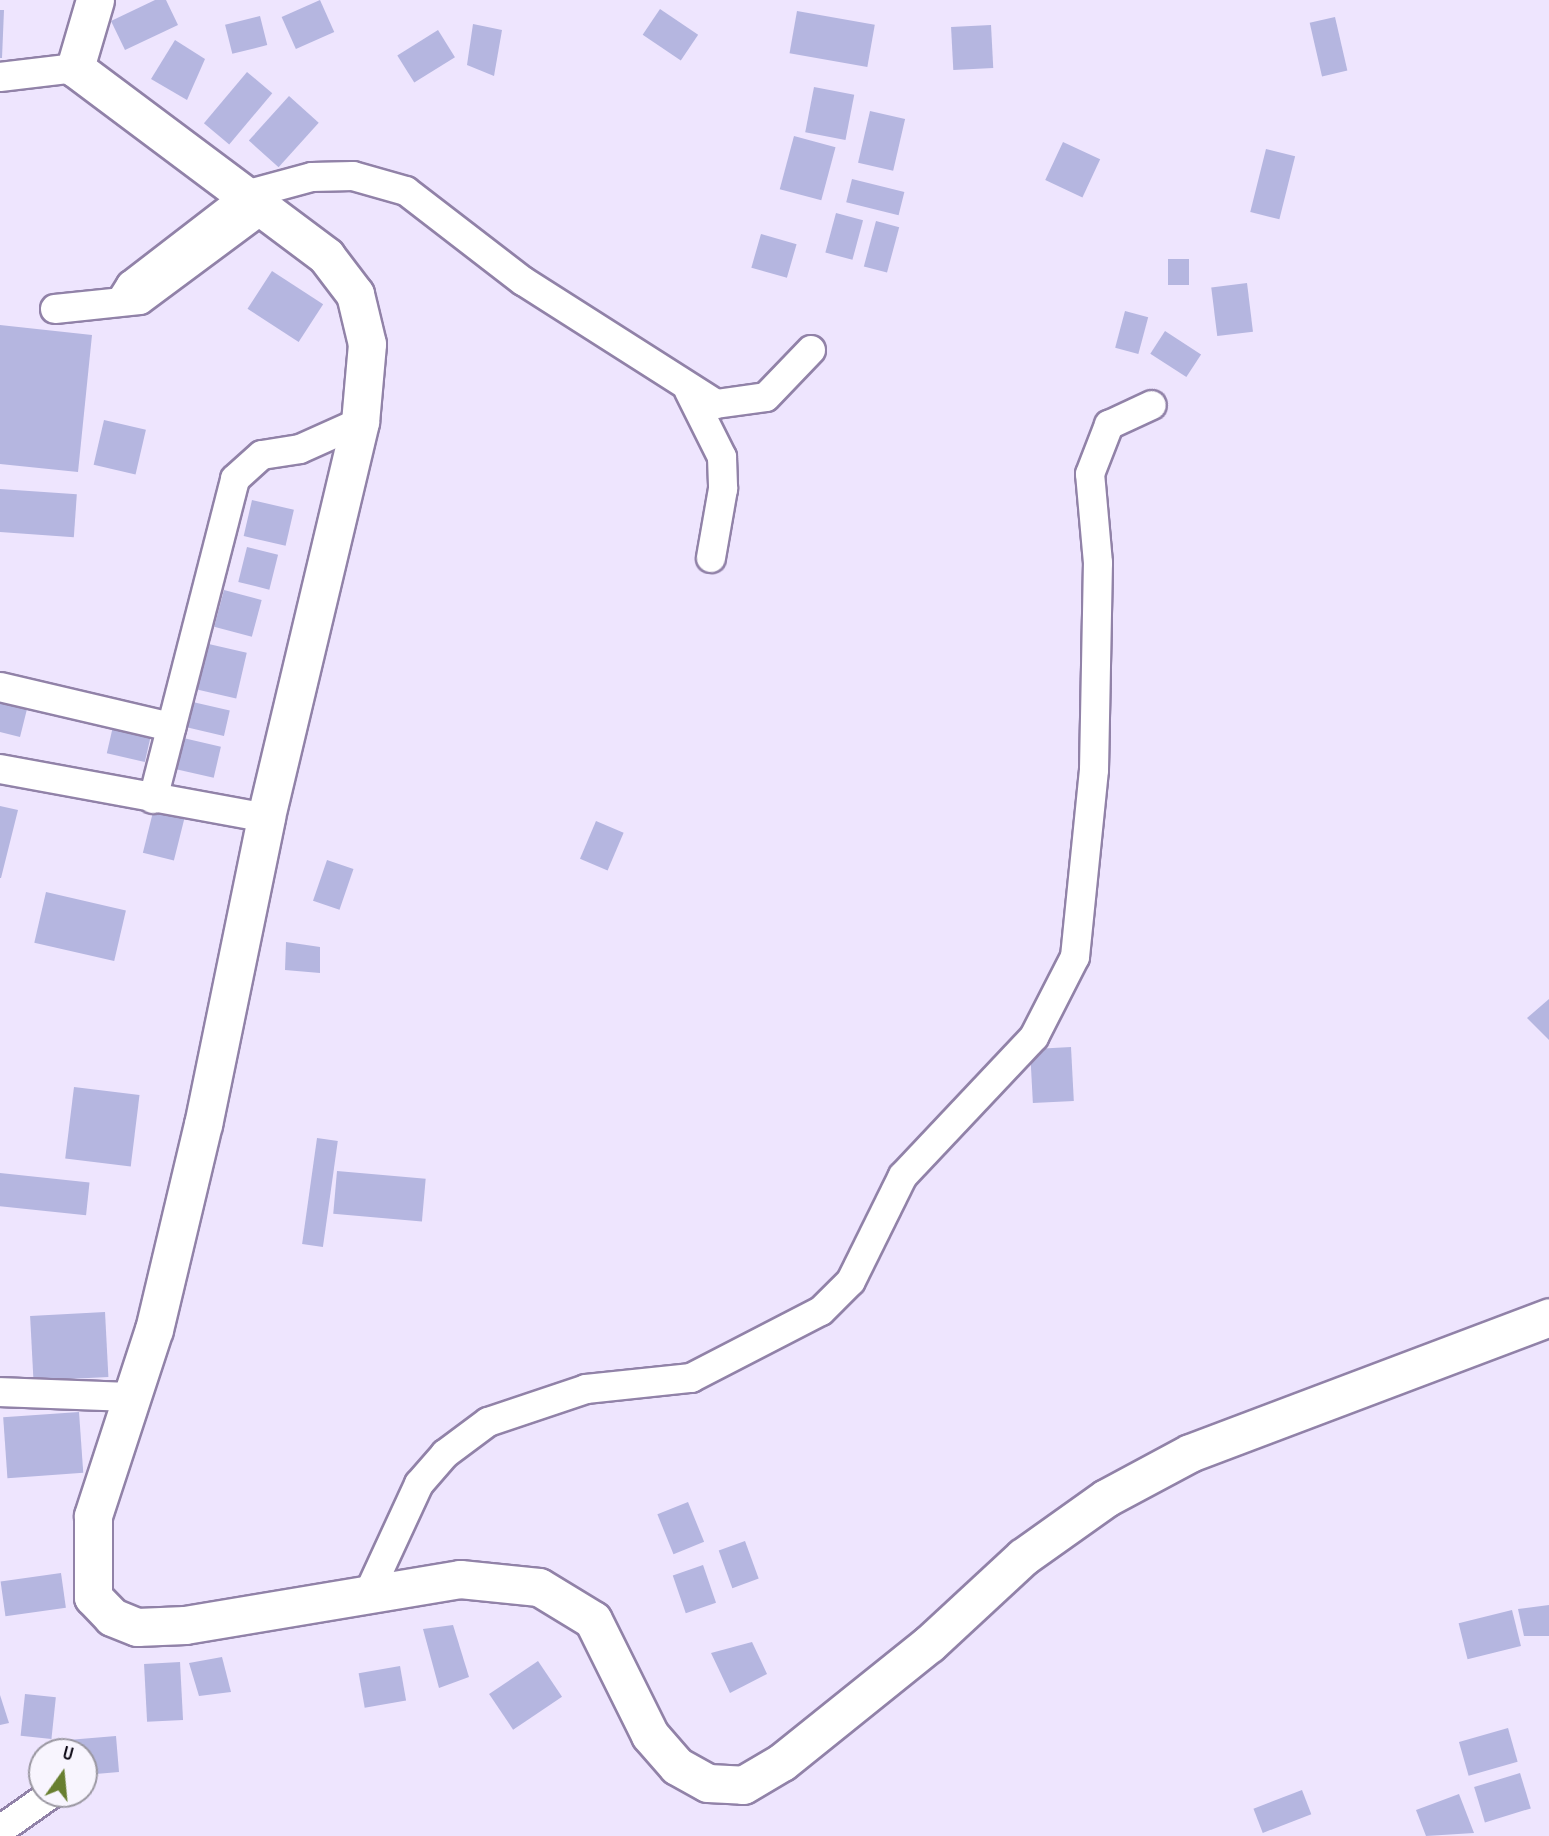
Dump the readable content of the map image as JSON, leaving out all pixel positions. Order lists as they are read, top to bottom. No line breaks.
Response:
{"north":"top"}
